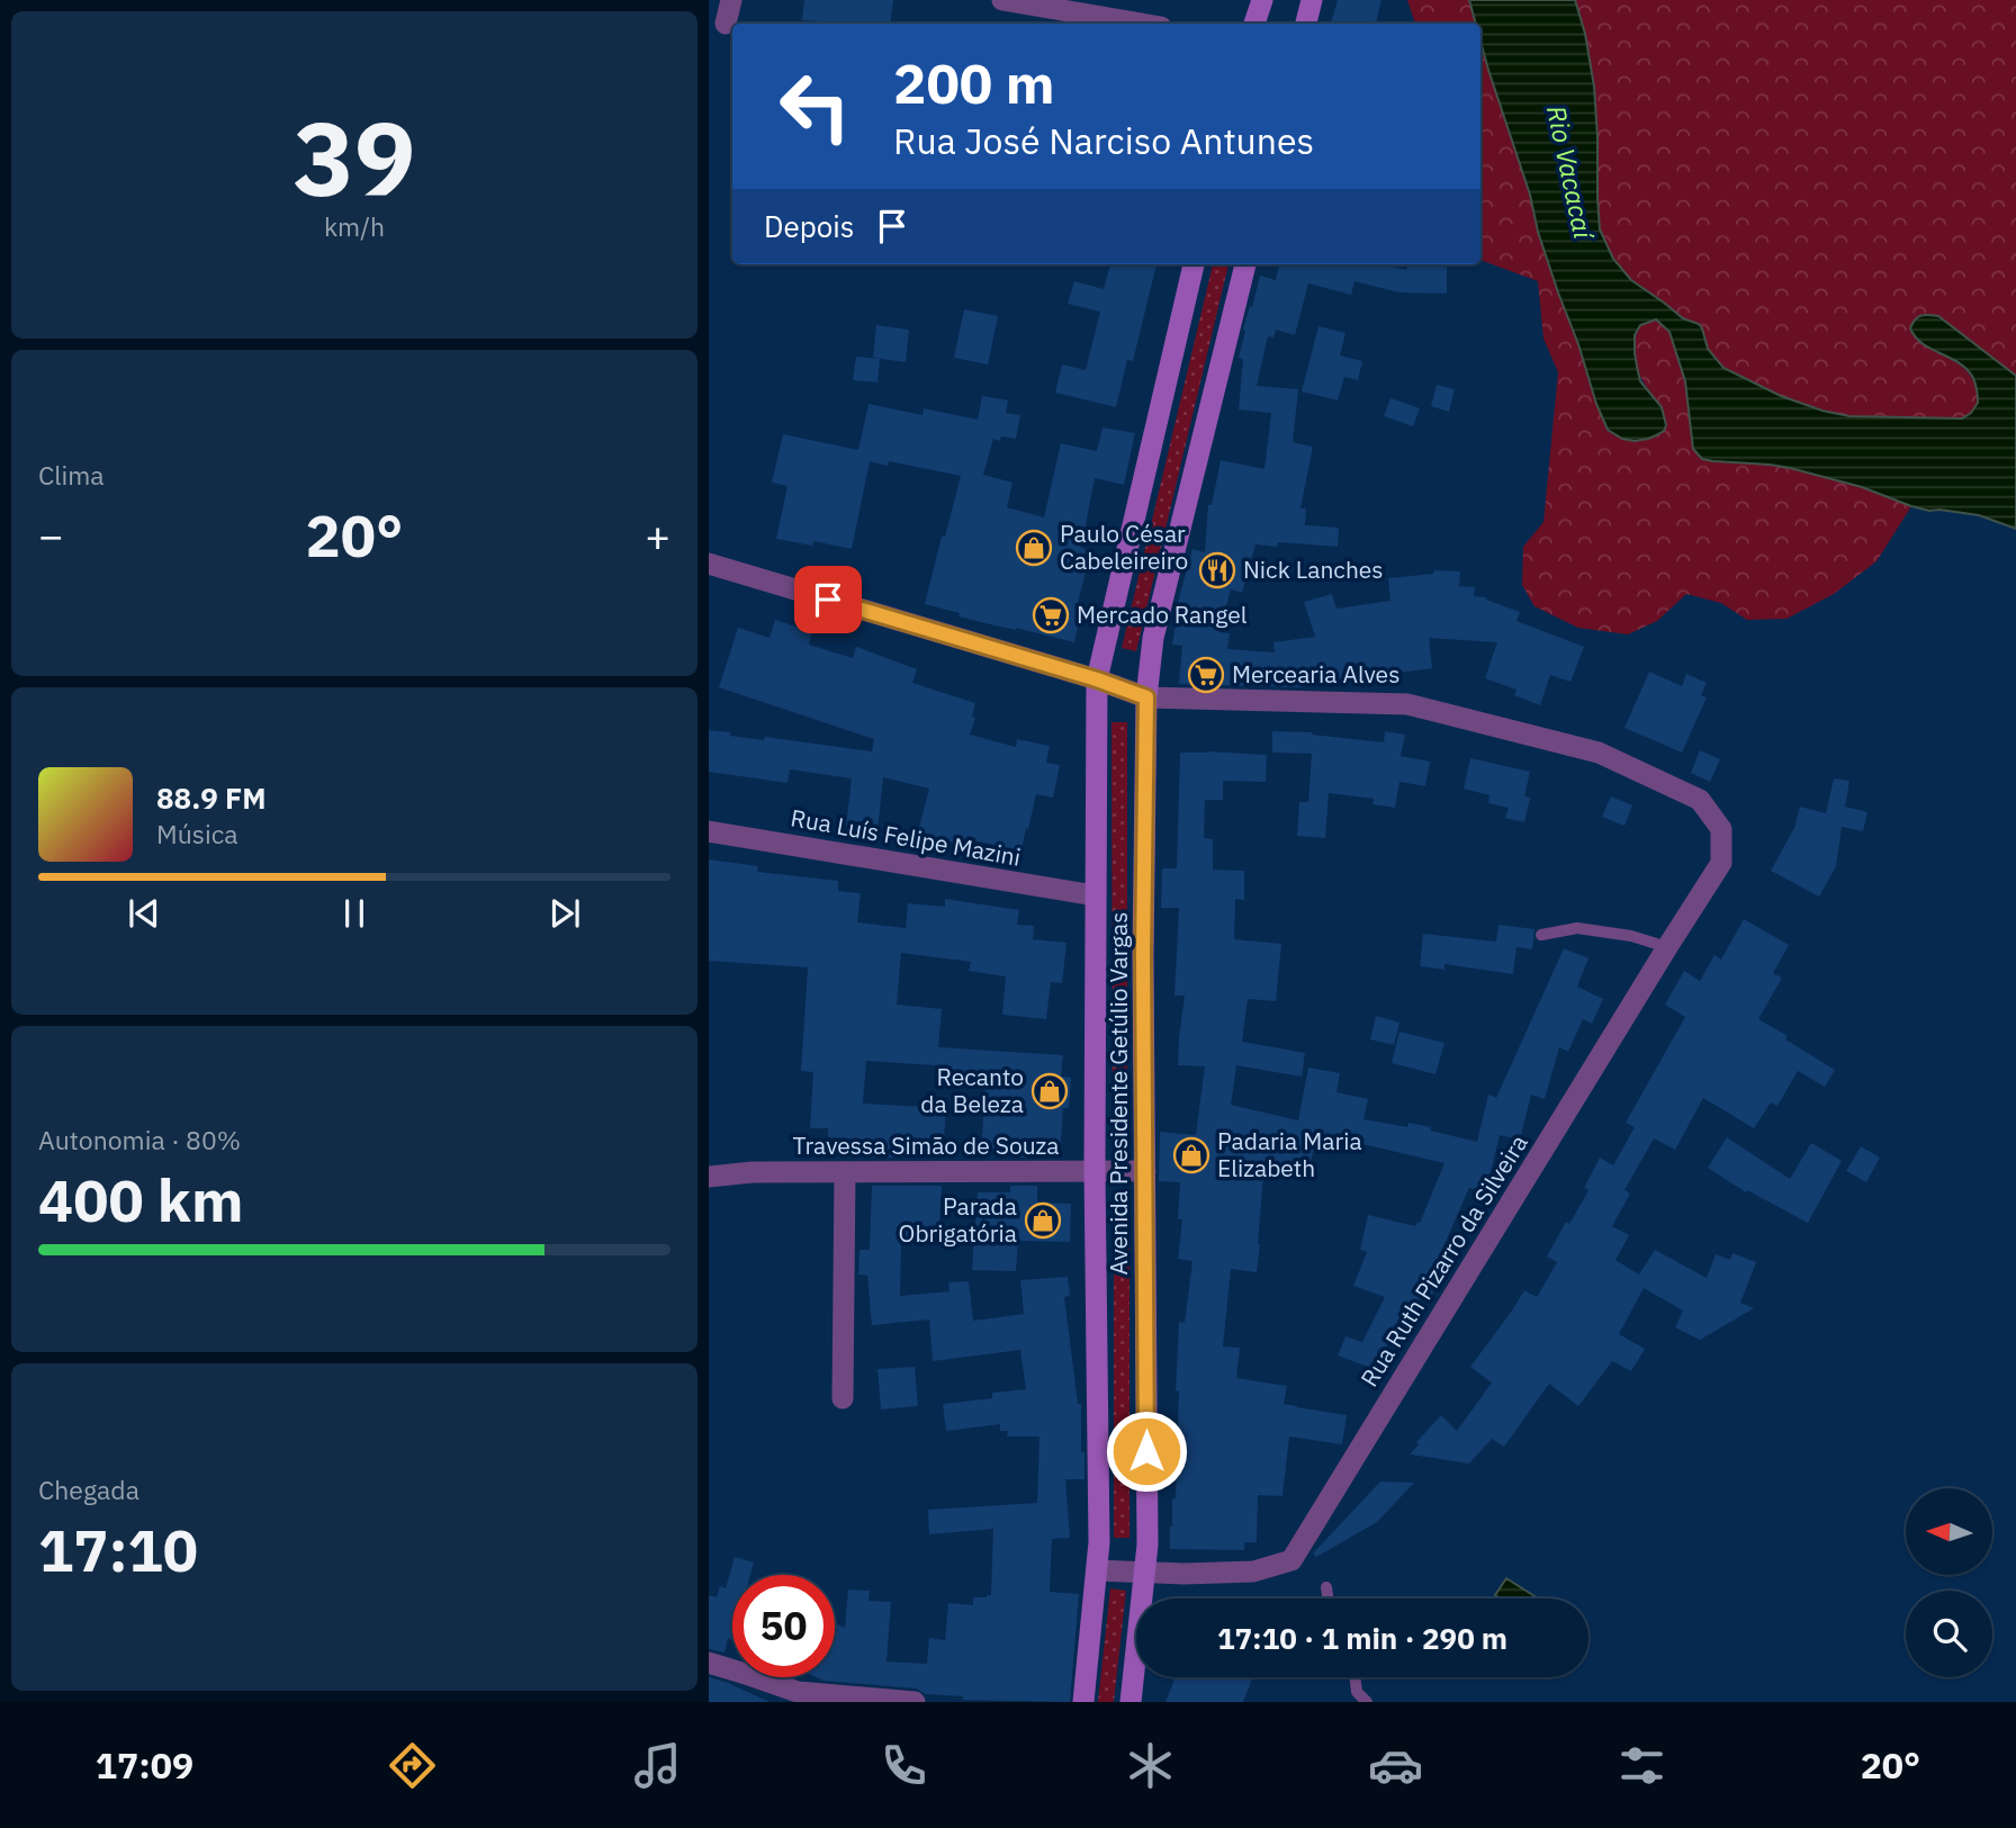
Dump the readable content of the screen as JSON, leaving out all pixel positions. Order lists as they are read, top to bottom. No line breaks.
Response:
{"streets":{"main road":["Avenida Presidente Getúlio Vargas"],"street":["Rua Luís Felipe Mazini","Travessa Simão de Souza","Rua Ruth Pizarro da Silveira"]},"crossings":[["Rua Luís Felipe Mazini","Avenida Presidente Getúlio Vargas"],["Avenida Presidente Getúlio Vargas","Travessa Simão de Souza"],["Avenida Presidente Getúlio Vargas","Rua Ruth Pizarro da Silveira"]],"water":["Rio Vacacaí"],"places":{"shop":["Paulo César Cabeleireiro","Recanto da Beleza","Padaria Maria Elizabeth","Parada Obrigatória"],"restaurant":["Nick Lanches"],"supermarket":["Mercado Rangel","Mercearia Alves"]},"north":"left","page":{"tile":[["39","km/h"],"Clima",["Autonomia · 80%","400 km"],["Chegada","17:10"]],"turn":["200 m","Rua José Narciso Antunes"],"then":"Depois","heat":["−","20°","+"],"song":["88.9 FM","Música"],"limit":"50","trip":"17:10 · 1 min · 290 m","tabs":["17:09","20°"]}}
